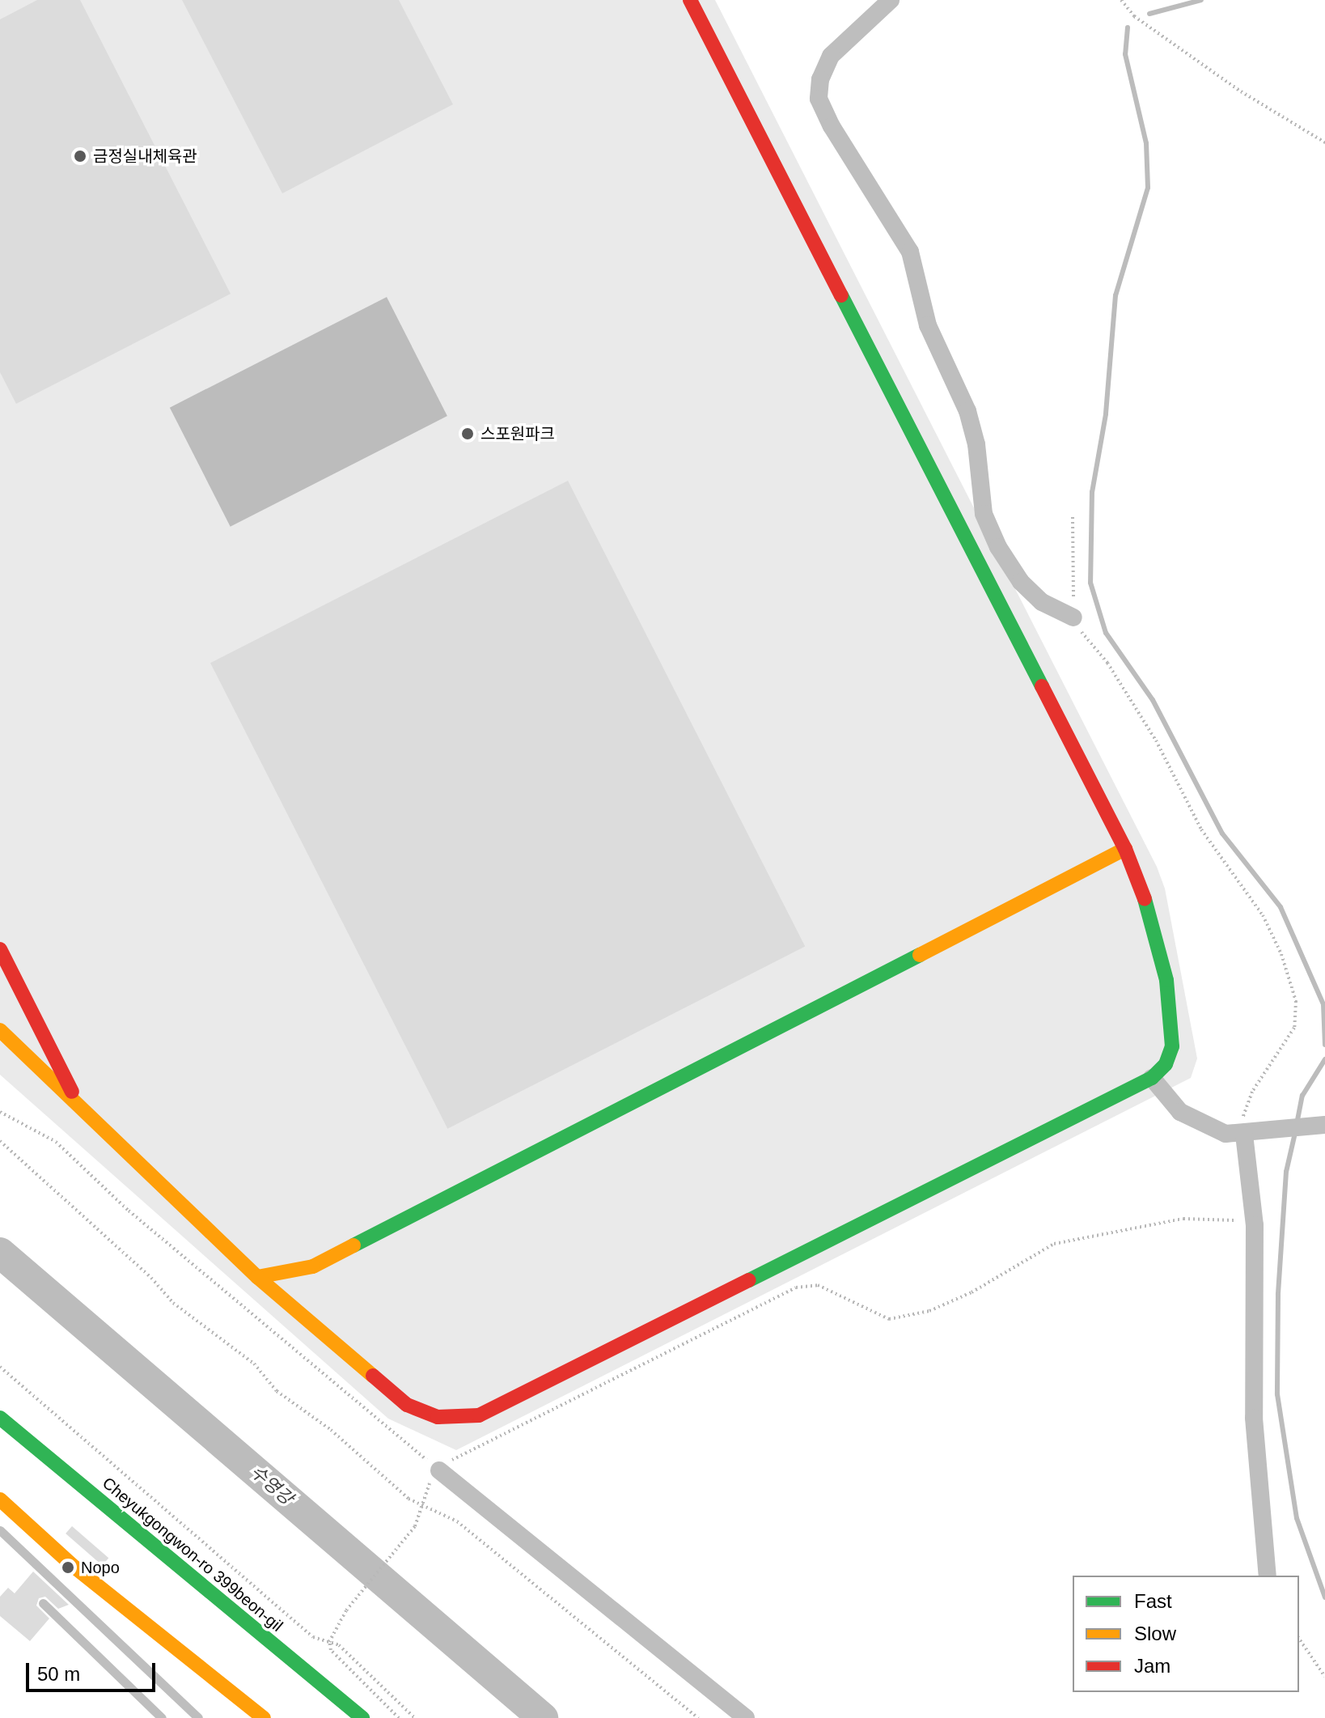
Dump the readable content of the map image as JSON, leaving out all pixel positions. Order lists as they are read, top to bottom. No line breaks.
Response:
{"streets":{"main road":["Cheyukgongwon-ro 399beon-gil"]},"water":["수영강"],"places":["금정실내체육관","스포원파크","Nopo"],"legend":["Fast","Slow","Jam"],"scale_bar":"50 m"}
